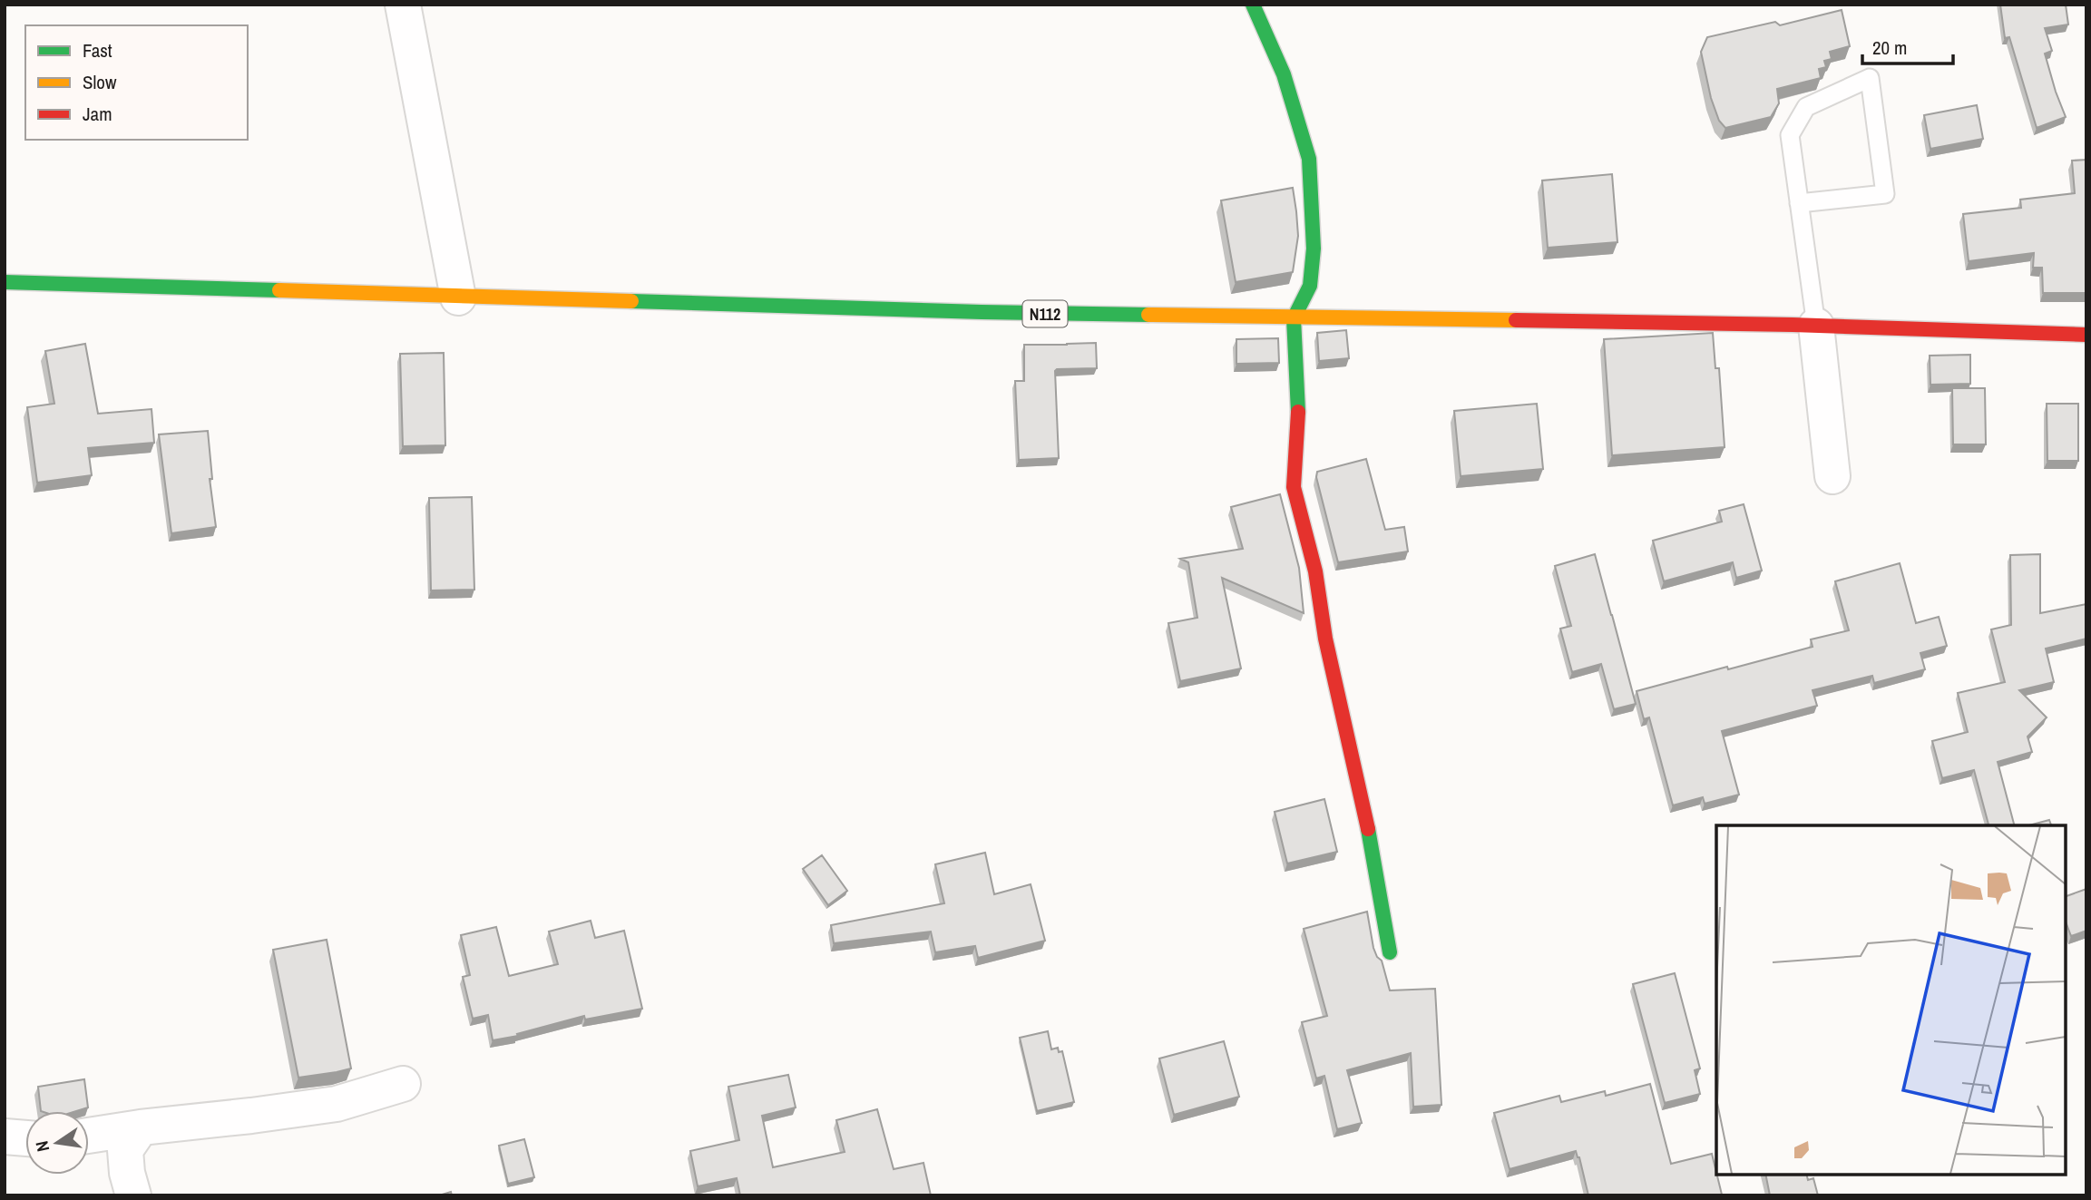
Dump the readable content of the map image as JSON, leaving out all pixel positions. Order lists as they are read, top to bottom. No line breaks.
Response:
{"streets":{"main road":["N112"]},"legend":["Fast","Slow","Jam"],"scale_bar":"20 m","north":"left"}
